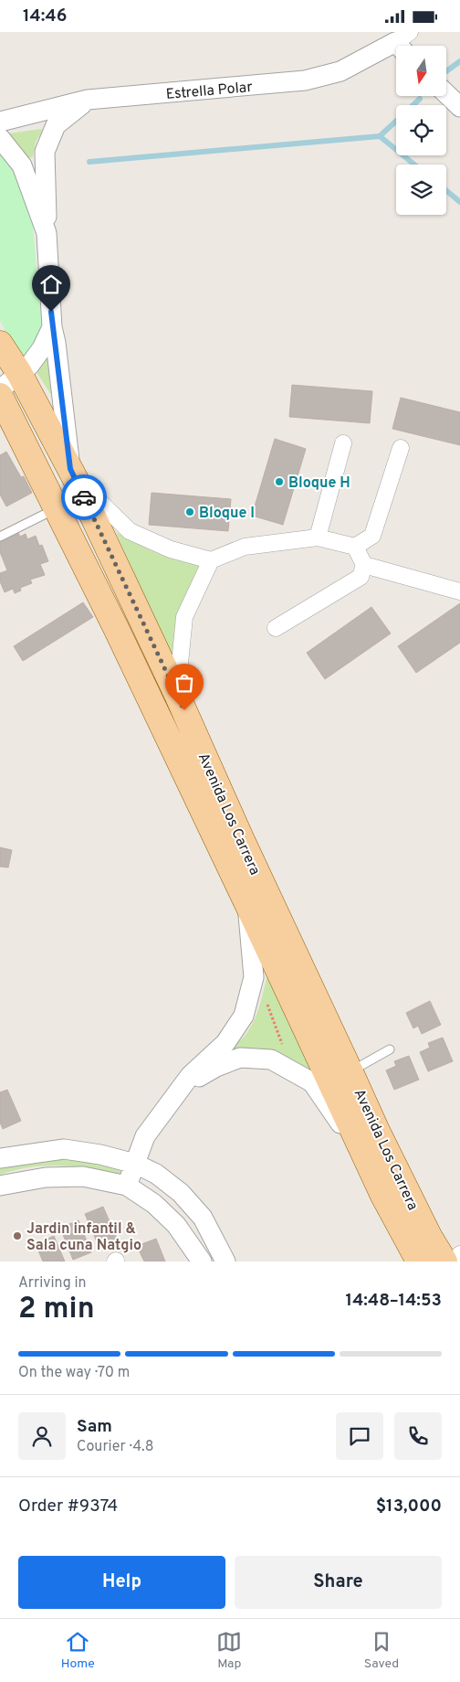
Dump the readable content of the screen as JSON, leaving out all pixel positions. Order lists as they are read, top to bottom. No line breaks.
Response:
{"streets":{"main road":["Avenida Los Carrera"],"street":["Estrella Polar"]},"places":["Bloque H","Bloque I","Jardin infantil & Sala cuna Natgio"],"north":"bottom","page":{"status":"14:46","heading":["2 min","Arriving in","14:48–14:53"],"panel":["Sam","Courier · 4.8","Order #9374","$13,000"],"bar":"On the way · 70 m","buttons":["Help","Share"],"tabs":["Home","Map","Saved"]}}
